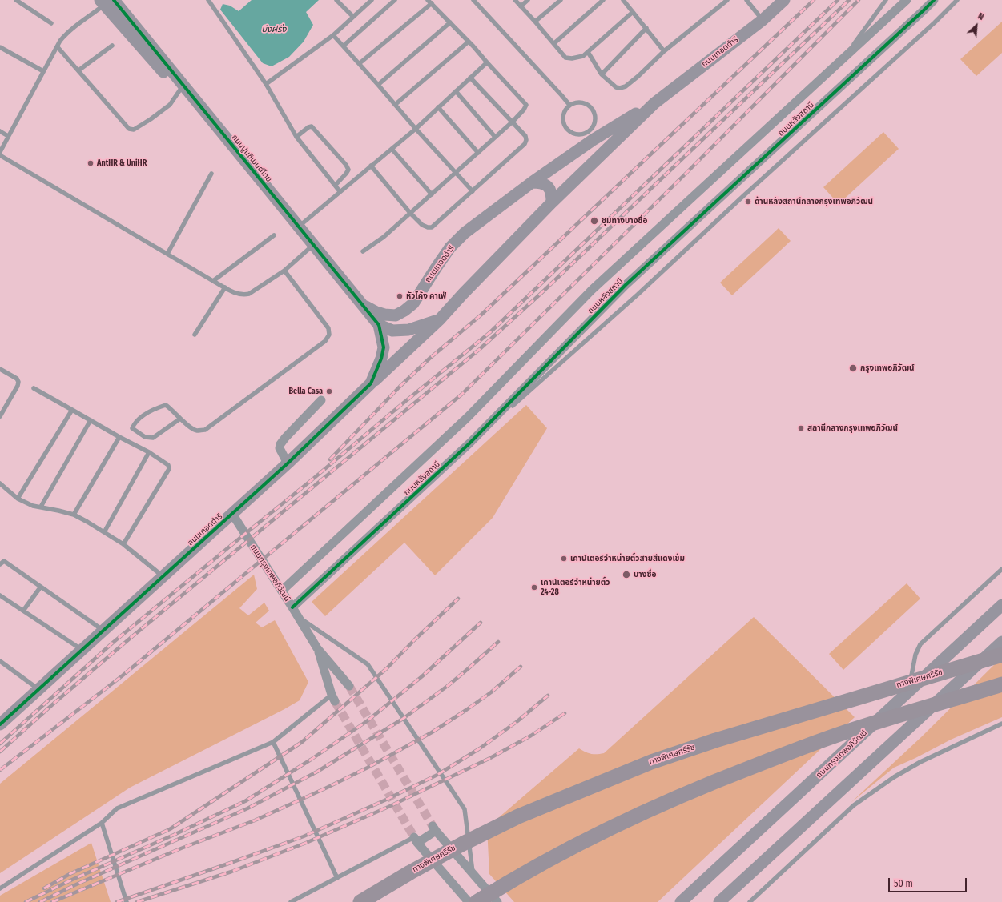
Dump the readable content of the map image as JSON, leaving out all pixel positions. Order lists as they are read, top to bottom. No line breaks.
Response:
{"streets":{"highway":["ทางพิเศษศรีรัช"],"street":["ถนนเทอดดำริ","ถนนหลังสถานี","ถนนปูนซิเมนต์ไทย","ถนนกรุงเทพอภิวัฒน์"]},"crossings":[["ถนนเทอดดำริ","ถนนปูนซิเมนต์ไทย"],["ถนนเทอดดำริ","ถนนกรุงเทพอภิวัฒน์"],["ถนนหลังสถานี","ถนนกรุงเทพอภิวัฒน์"]],"water":["บึงฝรั่ง"],"places":["AntHR & UniHR","ด้านหลังสถานีกลางกรุงเทพอภิวัฒน์","ชุมทางบางซื่อ","หัวโค้ง คาเฟ่","กรุงเทพอภิวัฒน์","Bella Casa","สถานีกลางกรุงเทพอภิวัฒน์","เคาน์เตอร์จำหน่ายตั๋วสายสีแดงเข้ม","บางซื่อ","เคาน์เตอร์จำหน่ายตั๋ว 24-28"],"scale_bar":"50 m","north":"top right"}
